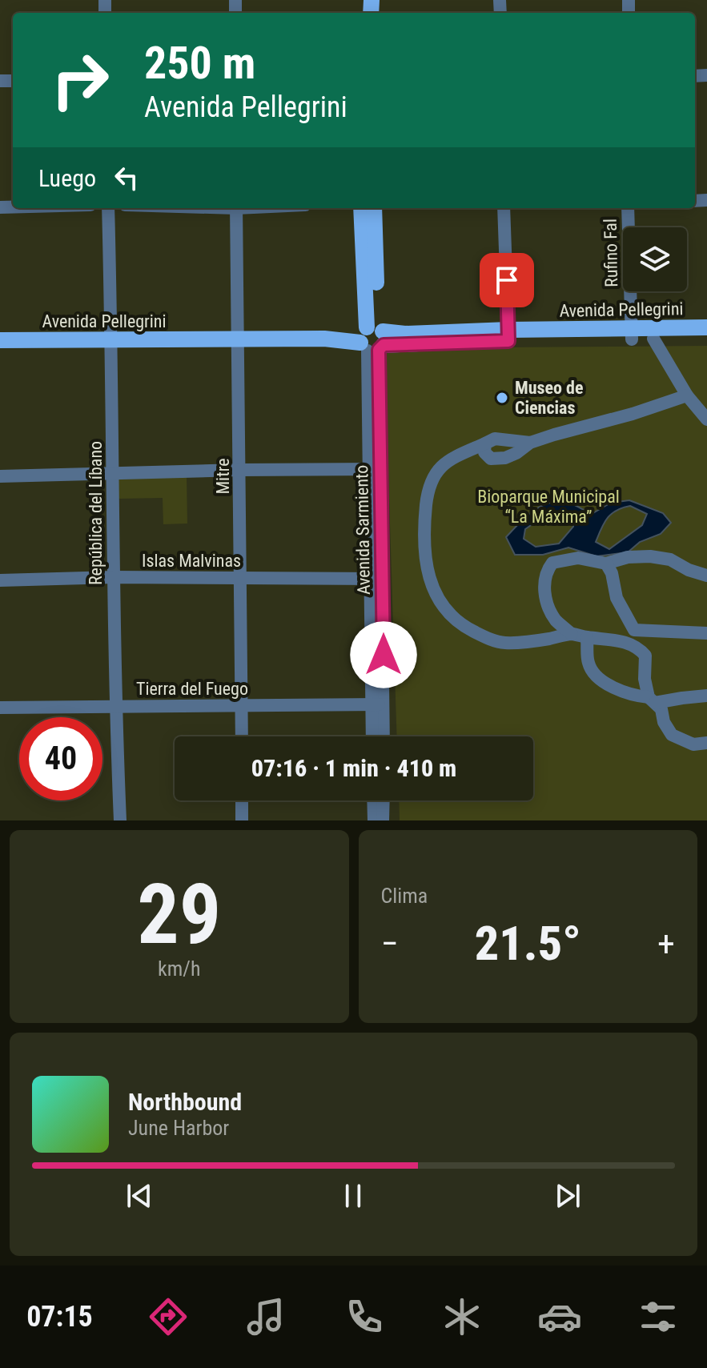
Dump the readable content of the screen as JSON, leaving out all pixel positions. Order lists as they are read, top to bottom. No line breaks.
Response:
{"streets":{"main road":["Avenida Pellegrini","Avenida Sarmiento"],"street":["Rufino Fal","Mitre","República del Líbano","Islas Malvinas","Tierra del Fuego"]},"crossings":[["Rufino Fal","Avenida Pellegrini"],["Avenida Pellegrini","Mitre"],["Avenida Pellegrini","República del Líbano"],["Avenida Pellegrini","Avenida Sarmiento"],["Mitre","Islas Malvinas"],["Mitre","Tierra del Fuego"],["República del Líbano","Islas Malvinas"],["República del Líbano","Tierra del Fuego"],["Avenida Sarmiento","Islas Malvinas"],["Avenida Sarmiento","Tierra del Fuego"]],"parks":["Bioparque Municipal “La Máxima”"],"places":["Museo de Ciencias"],"page":{"turn":["250 m","Avenida Pellegrini"],"then":"Luego","limit":"40","trip":"07:16 · 1 min · 410 m","tile":[["29","km/h"],"Clima"],"heat":["−","21.5°","+"],"song":["Northbound","June Harbor"],"tabs":"07:15"}}
